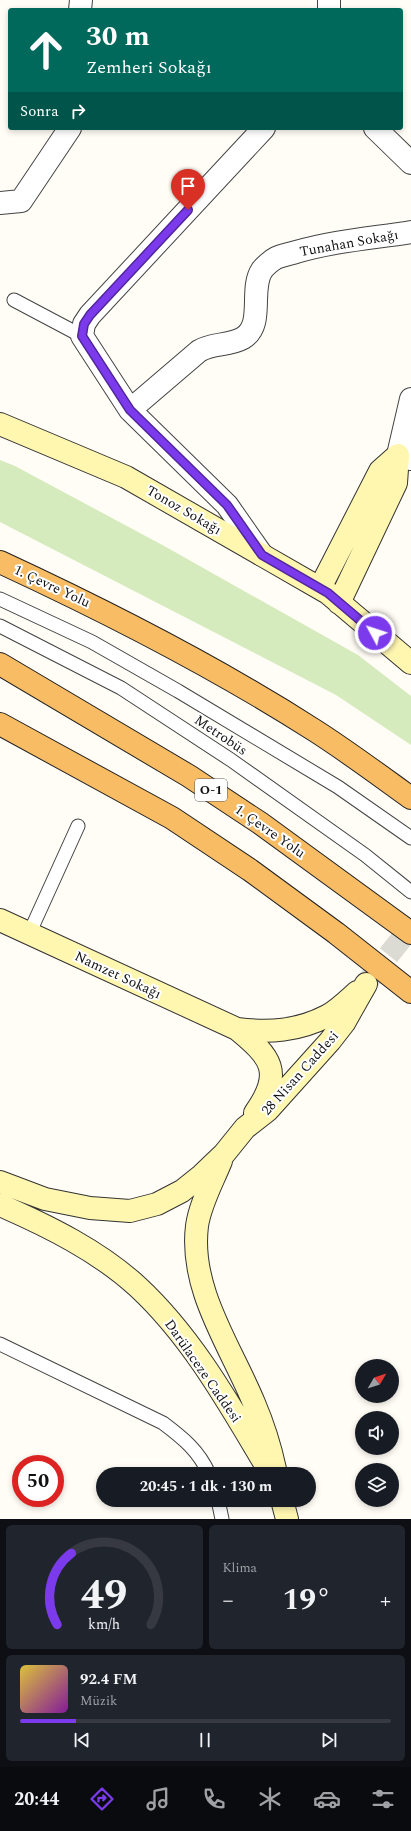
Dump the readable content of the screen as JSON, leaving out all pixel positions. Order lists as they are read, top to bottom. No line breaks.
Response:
{"streets":{"highway":["1. Çevre Yolu","O-1"],"main road":["Tonoz Sokağı","Namzet Sokağı","28 Nisan Caddesi","Darülaceze Caddesi"],"street":["Tunahan Sokağı"],"lane":["Metrobüs"]},"crossings":[["Namzet Sokağı","28 Nisan Caddesi"]],"north":"top right","page":{"turn":["30 m","Zemheri Sokağı"],"then":"Sonra","limit":"50","trip":"20:45 · 1 dk · 130 m","tile":"Klima","heat":["−","19°","+"],"song":["92.4 FM","Müzik"],"tabs":"20:44","gauge":["49","km/h"]}}
